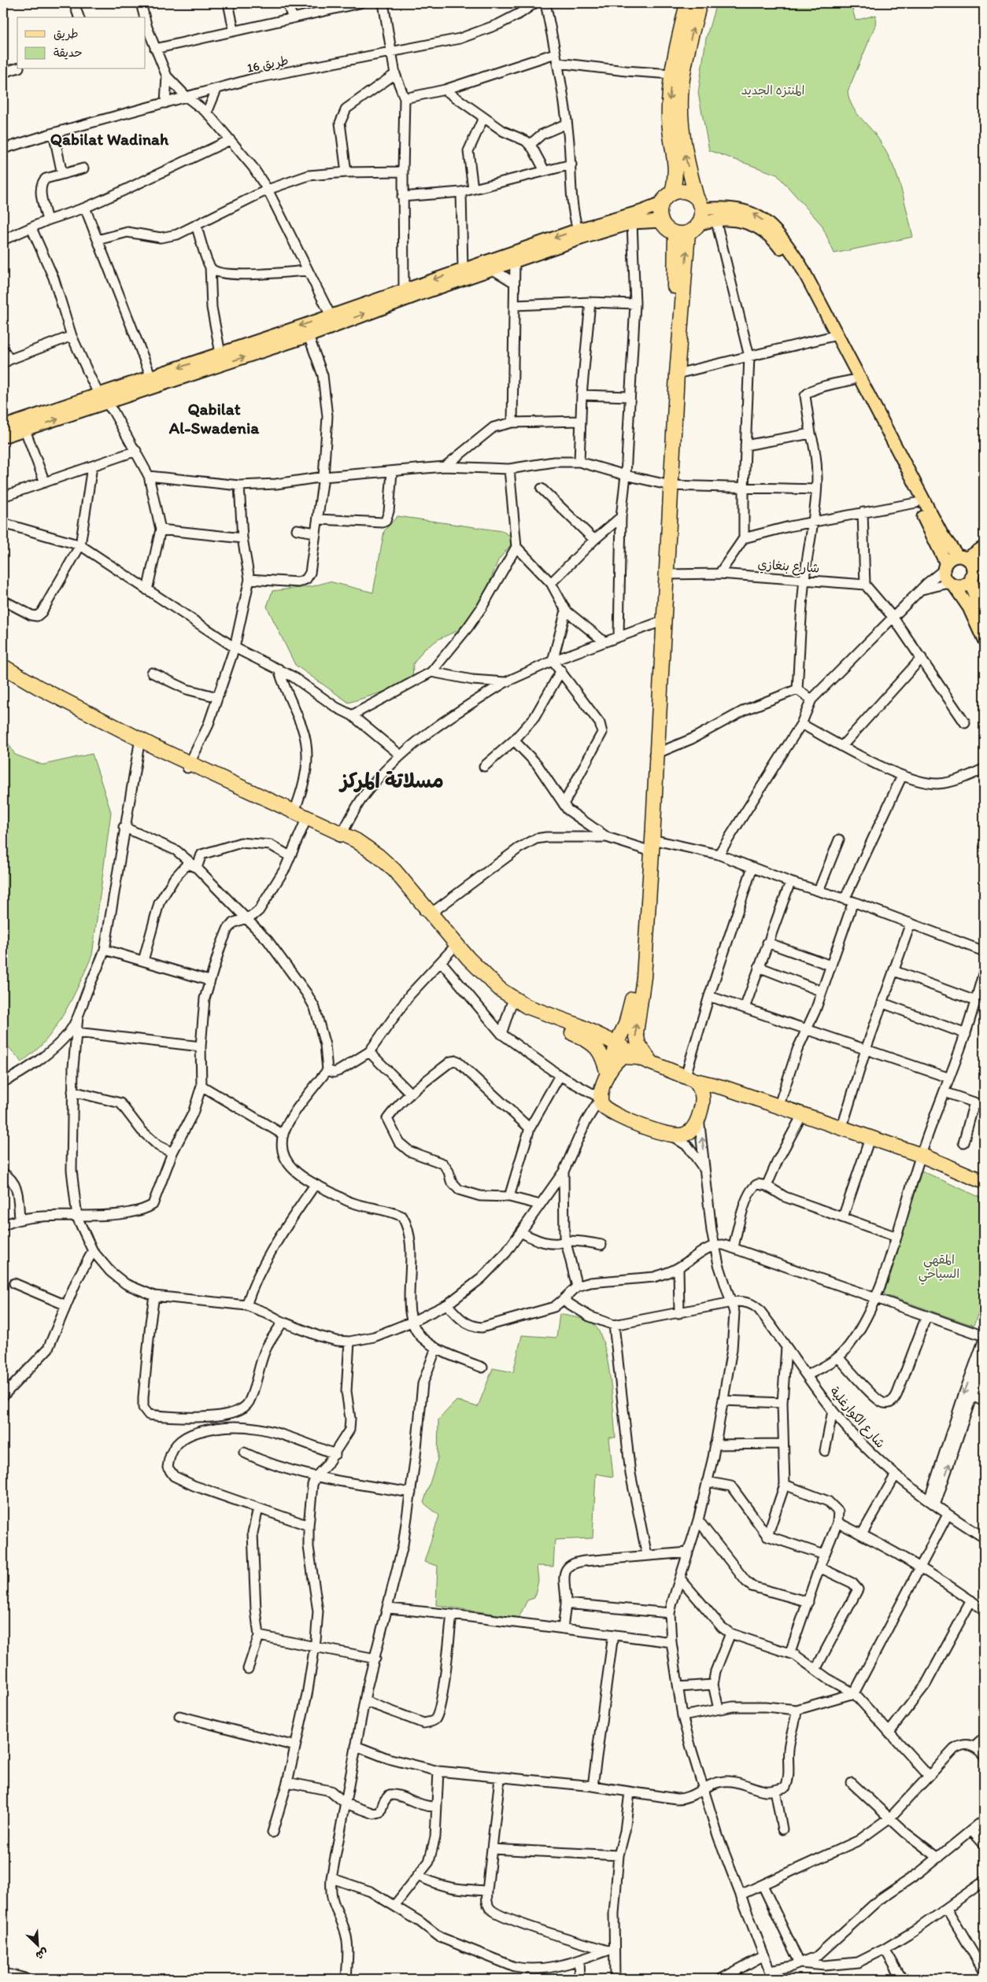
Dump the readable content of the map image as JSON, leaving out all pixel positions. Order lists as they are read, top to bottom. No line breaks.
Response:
{"streets":{"street":["طريق 16","شارع بنغازي","شارع الكوارغلية"]},"districts":["Qabilat Wadinah","Qabilat Al-Swadenia","مسلاتة المركز"],"parks":["المنتزه الجديد","المقهي السياحي"],"legend":["طريق","حديقة"],"north":"bottom right"}
